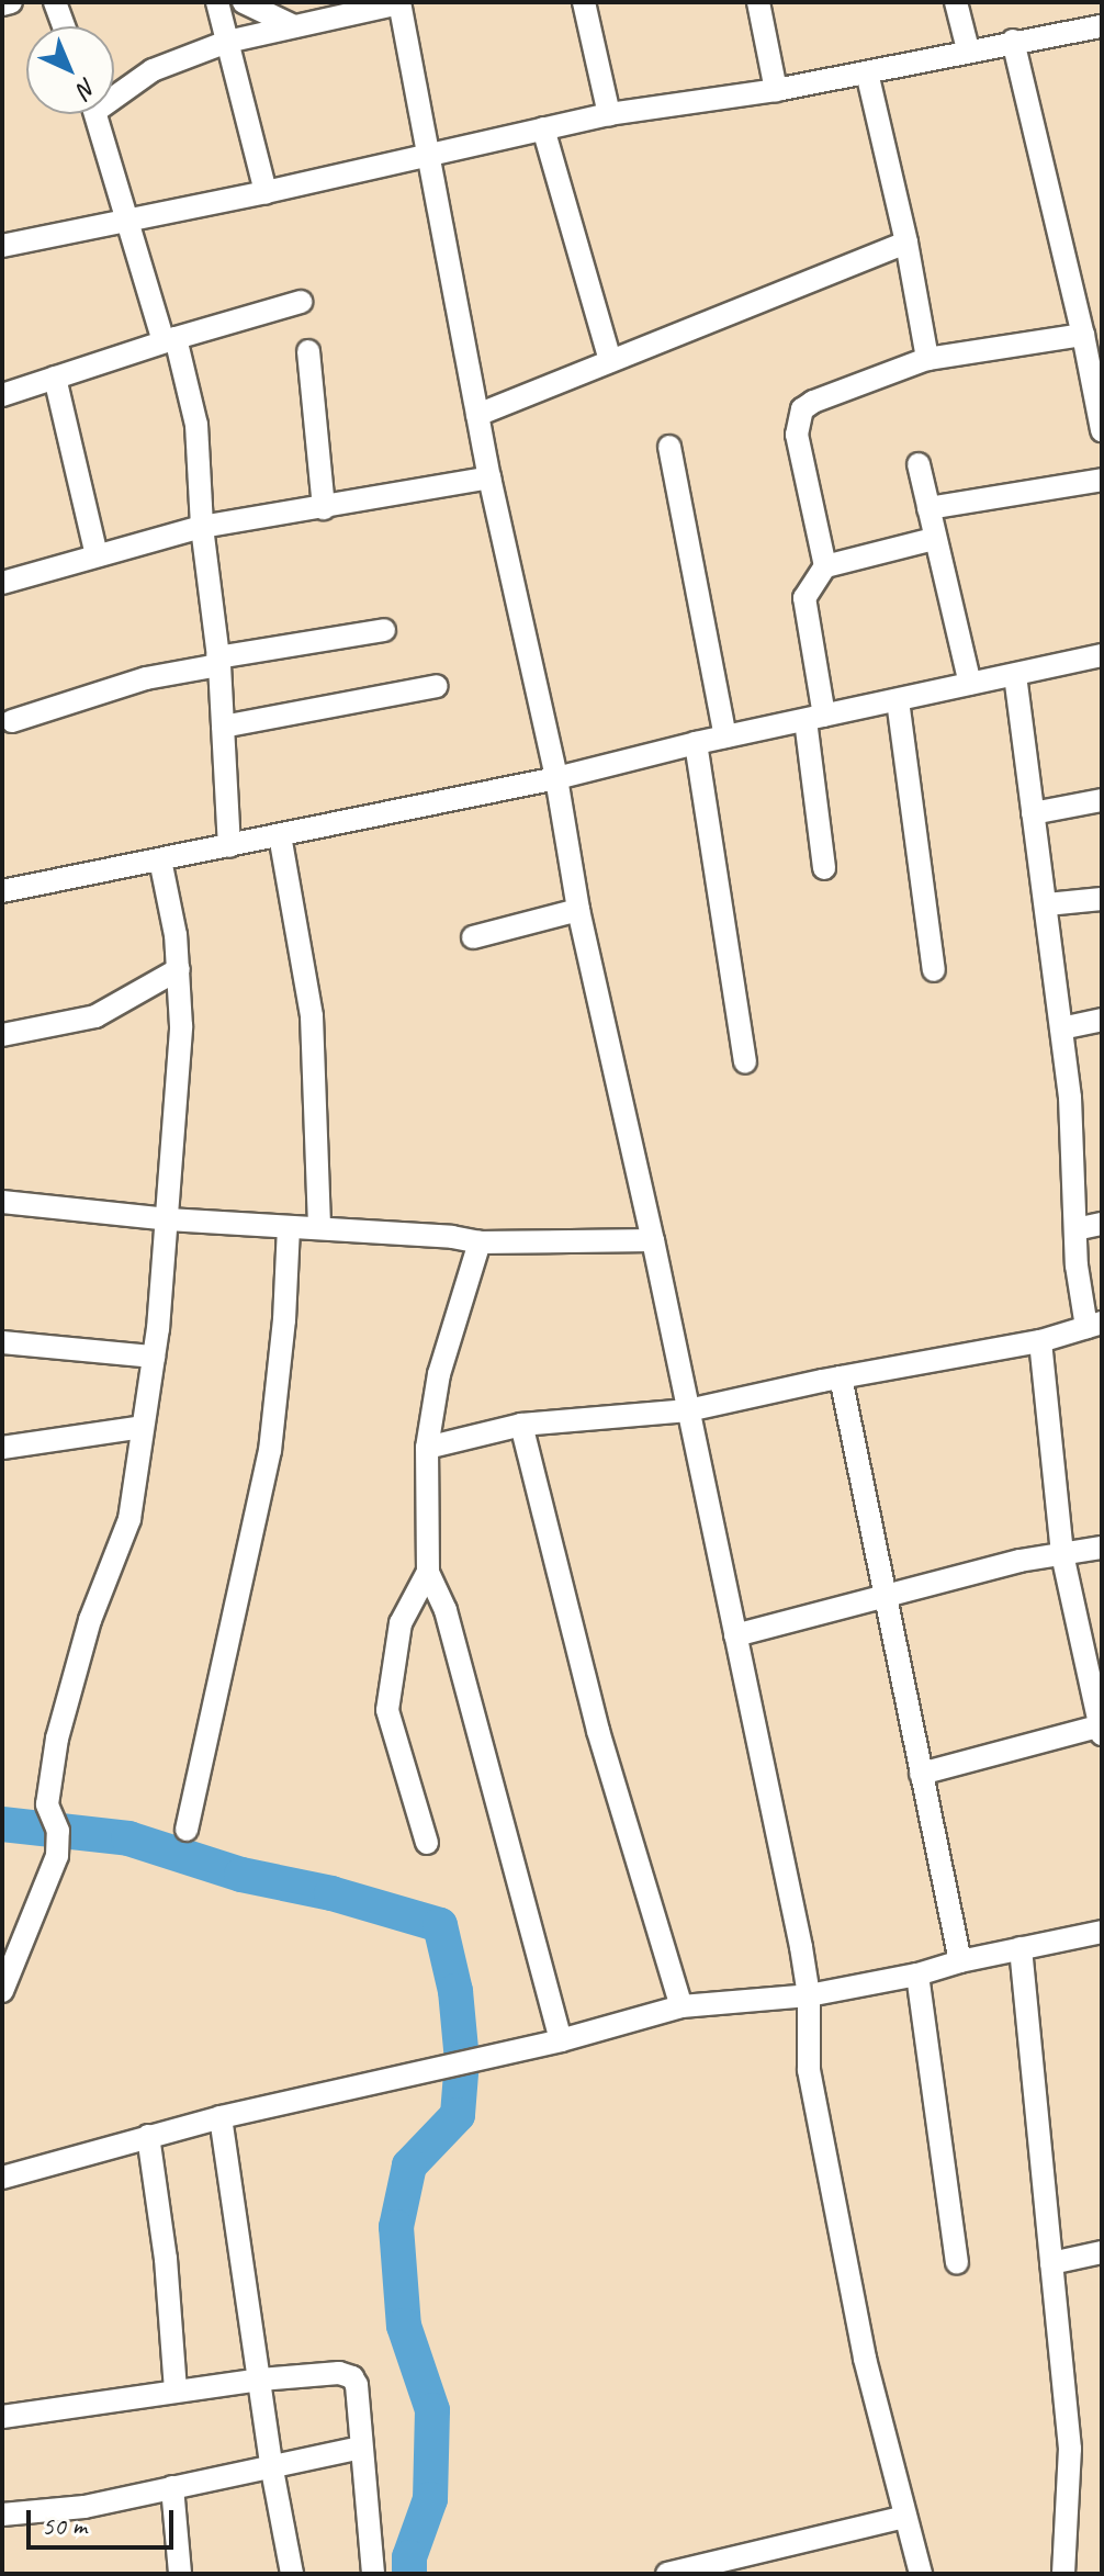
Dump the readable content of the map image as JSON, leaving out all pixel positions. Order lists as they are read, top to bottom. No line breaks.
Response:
{"scale_bar":"50 m","north":"bottom right"}
